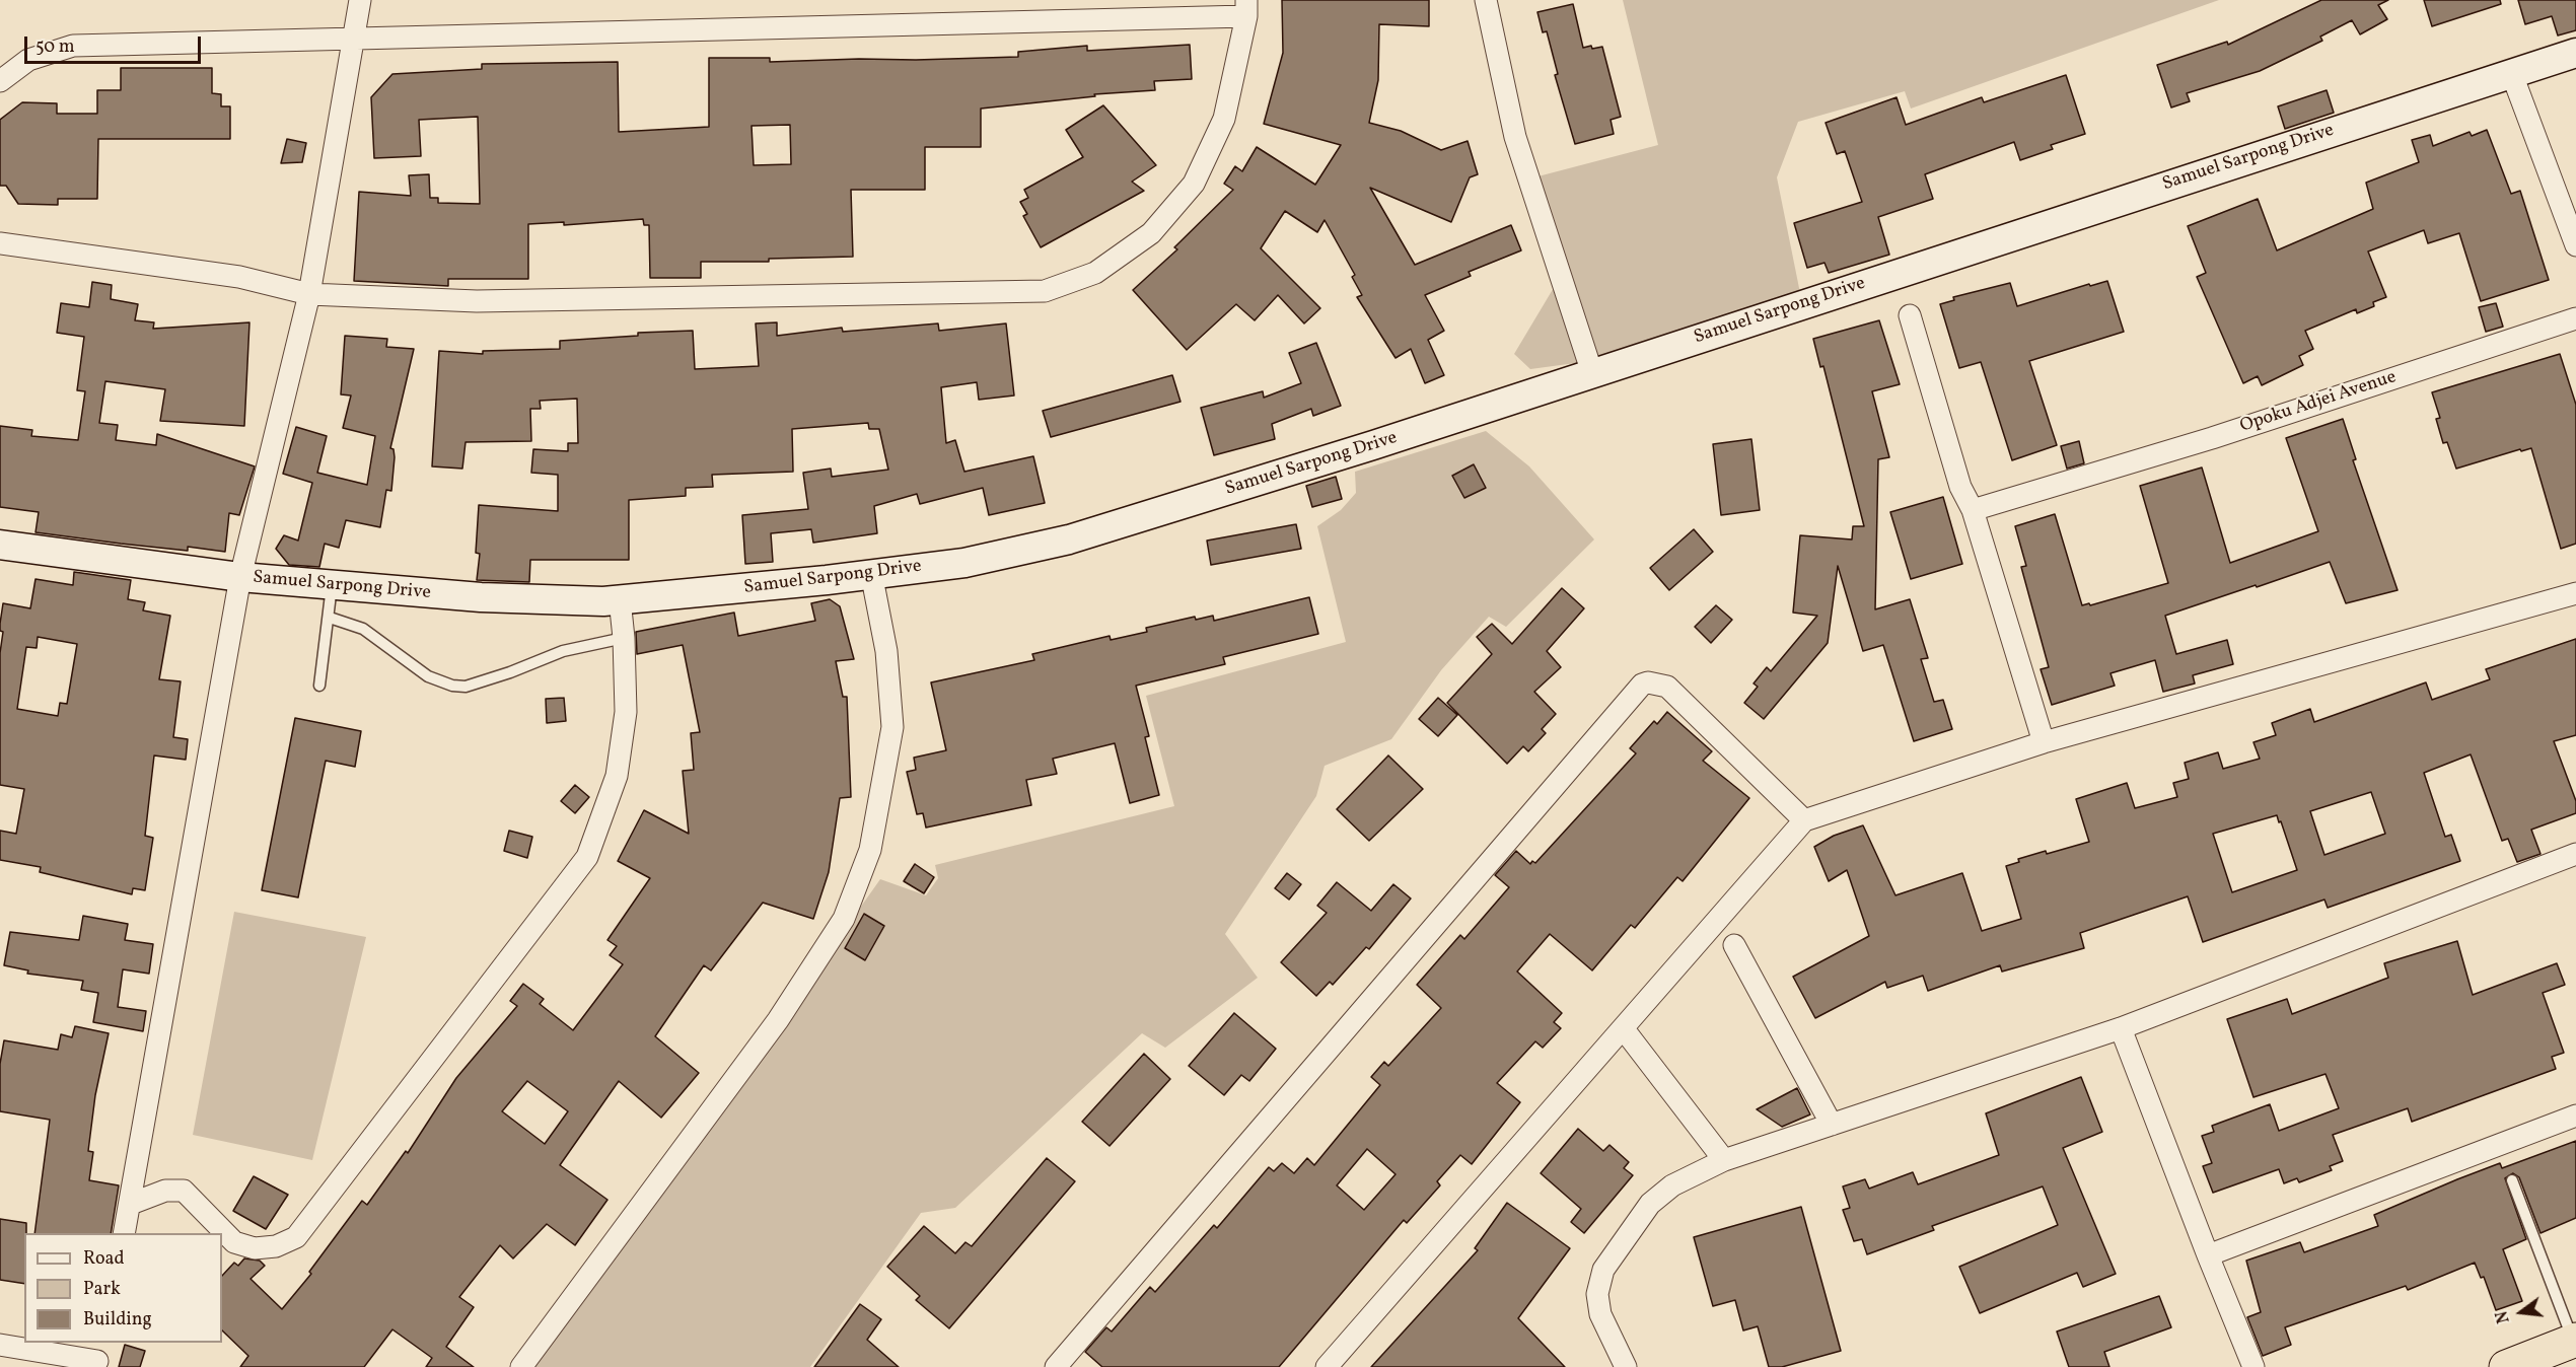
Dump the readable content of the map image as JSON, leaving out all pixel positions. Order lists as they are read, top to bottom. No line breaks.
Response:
{"streets":{"street":["Samuel Sarpong Drive","Opoku Adjei Avenue"]},"legend":["Road","Park","Building"],"scale_bar":"50 m","north":"left"}
